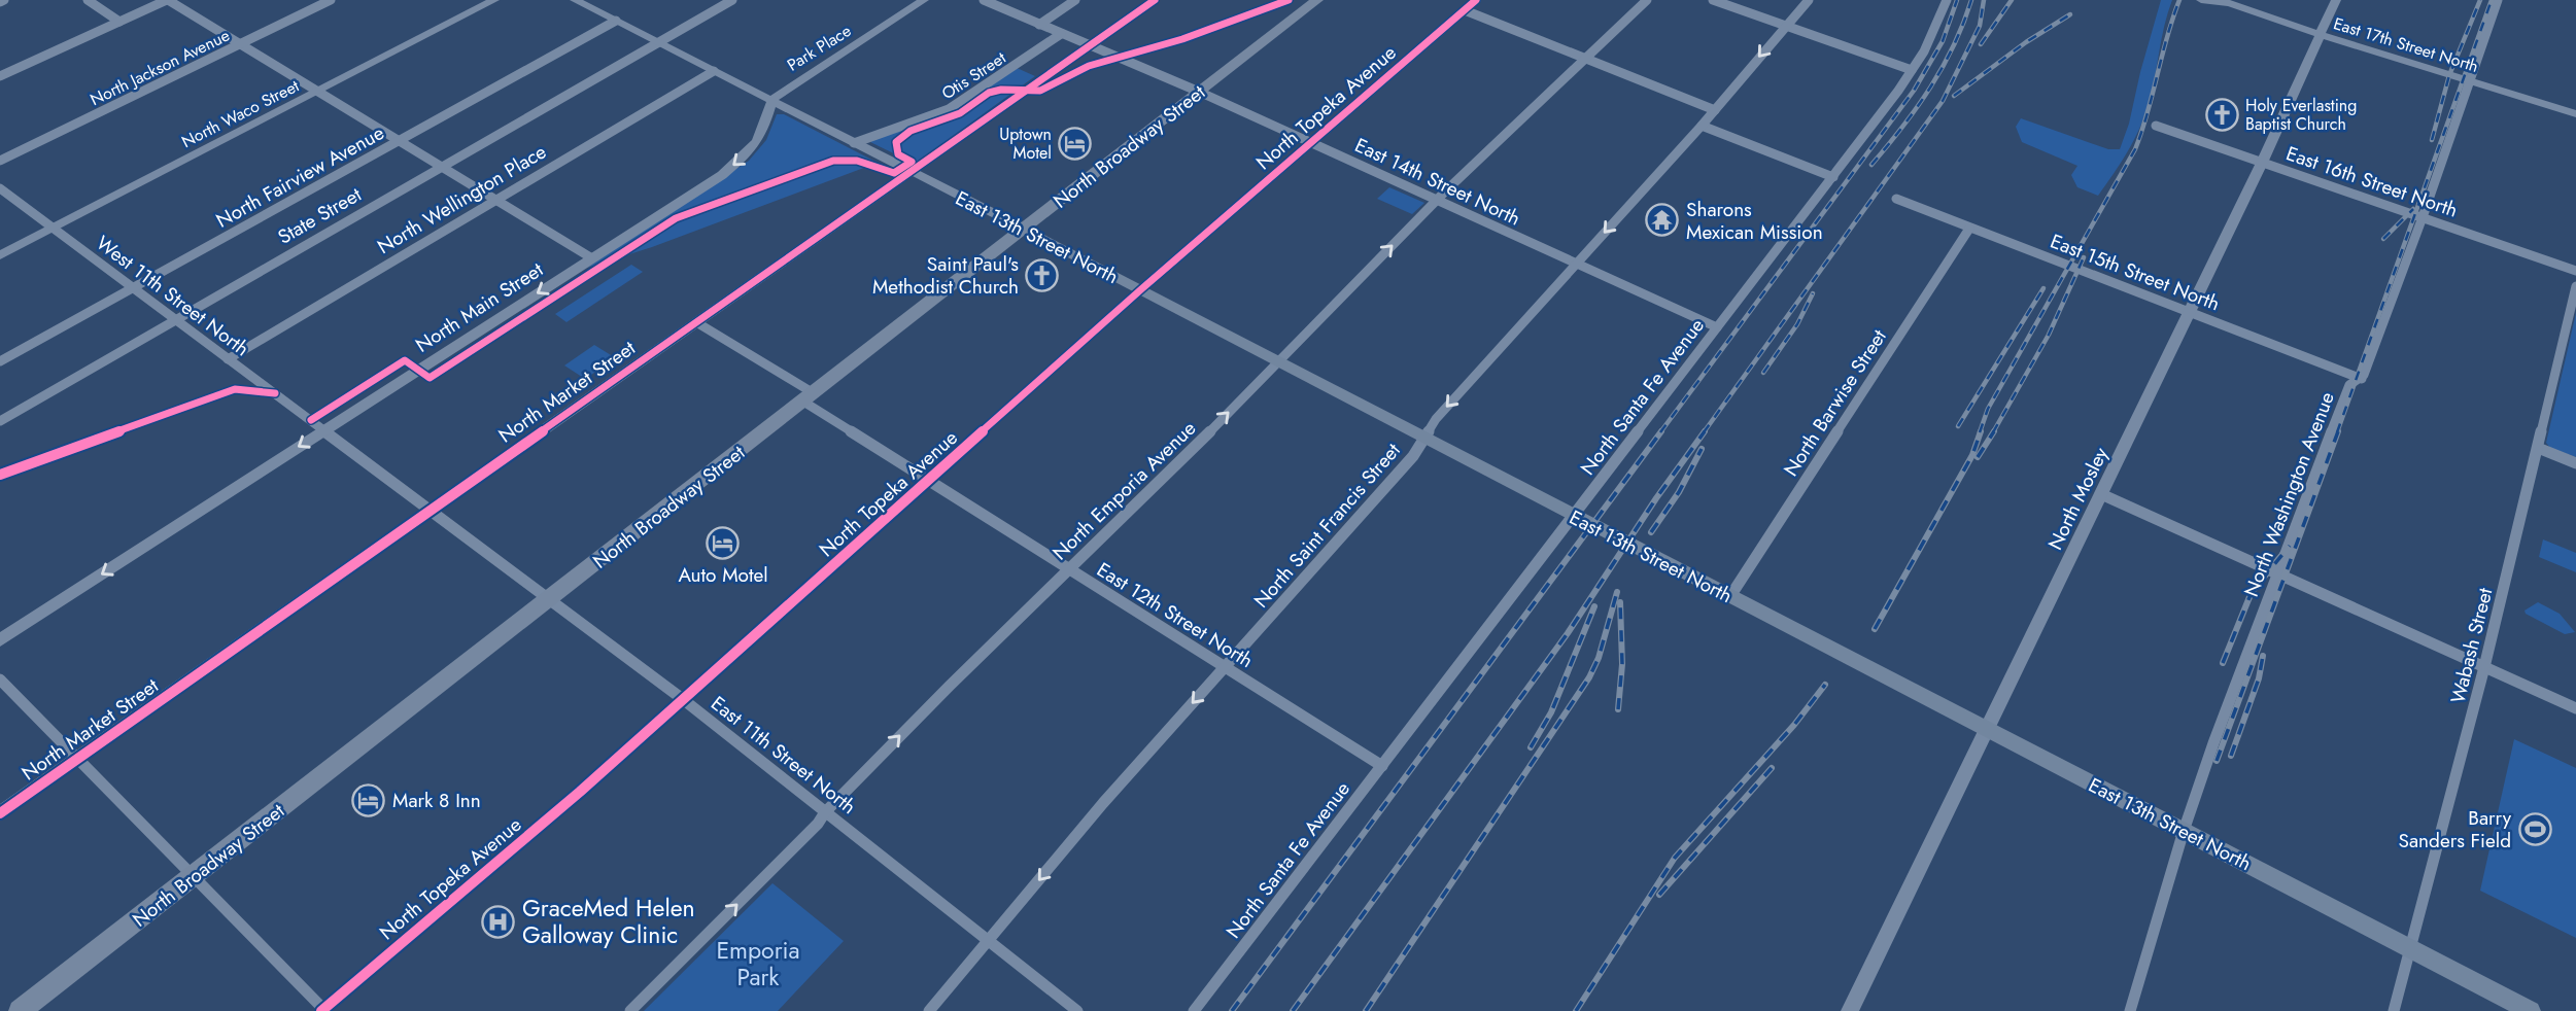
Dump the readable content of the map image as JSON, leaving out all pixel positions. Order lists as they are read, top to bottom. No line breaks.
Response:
{"streets":{"main road":["North Broadway Street","East 13th Street North"],"street":["East 17th Street North","Park Place","North Jackson Avenue","Otis Street","North Topeka Avenue","North Waco Street","North Fairview Avenue","East 14th Street North","East 16th Street North","North Wellington Place","State Street","East 15th Street North","West 11th Street North","North Main Street","North Market Street","North Santa Fe Avenue","North Barwise Street","North Emporia Avenue","North Washington Avenue","North Mosley","North Saint Francis Street","East 12th Street North","Wabash Street","East 11th Street North"]},"crossings":[["East 17th Street North","North Washington Avenue"],["East 17th Street North","North Mosley"],["Park Place","East 13th Street North"],["Park Place","North Main Street"],["Otis Street","East 14th Street North"],["Otis Street","East 13th Street North"],["North Topeka Avenue","East 14th Street North"],["North Topeka Avenue","East 13th Street North"],["North Topeka Avenue","East 12th Street North"],["North Topeka Avenue","East 11th Street North"],["North Waco Street","West 11th Street North"],["North Broadway Street","East 14th Street North"],["North Broadway Street","East 13th Street North"],["North Broadway Street","East 12th Street North"],["North Broadway Street","East 11th Street North"],["North Fairview Avenue","East 13th Street North"],["North Fairview Avenue","West 11th Street North"],["East 14th Street North","North Market Street"],["East 14th Street North","North Santa Fe Avenue"],["East 14th Street North","North Emporia Avenue"],["East 14th Street North","North Saint Francis Street"],["East 16th Street North","North Washington Avenue"],["East 16th Street North","North Mosley"],["North Wellington Place","East 13th Street North"],["North Wellington Place","West 11th Street North"],["State Street","East 13th Street North"],["State Street","West 11th Street North"],["East 13th Street North","North Main Street"],["East 13th Street North","North Market Street"],["East 13th Street North","North Santa Fe Avenue"],["East 13th Street North","North Barwise Street"],["East 13th Street North","North Emporia Avenue"],["East 13th Street North","North Washington Avenue"],["East 13th Street North","North Mosley"],["East 13th Street North","North Saint Francis Street"],["East 13th Street North","Wabash Street"],["East 15th Street North","North Barwise Street"],["East 15th Street North","North Washington Avenue"],["East 15th Street North","North Mosley"],["West 11th Street North","North Main Street"],["West 11th Street North","East 11th Street North"],["North Main Street","East 11th Street North"],["North Market Street","East 12th Street North"],["North Market Street","East 11th Street North"],["North Santa Fe Avenue","East 12th Street North"],["North Emporia Avenue","East 12th Street North"],["North Emporia Avenue","East 11th Street North"],["North Saint Francis Street","East 12th Street North"],["North Saint Francis Street","East 11th Street North"]],"one_way":["North Main Street","North Emporia Avenue","North Saint Francis Street"],"parks":["Emporia Park"],"places":{"church":["Holy Everlasting Baptist Church","Saint Paul's Methodist Church"],"hotel":["Uptown Motel","Auto Motel","Mark 8 Inn"],"temple":["Sharons Mexican Mission"],"sports":["Barry Sanders Field"],"hospital":["GraceMed Helen Galloway Clinic"]}}
